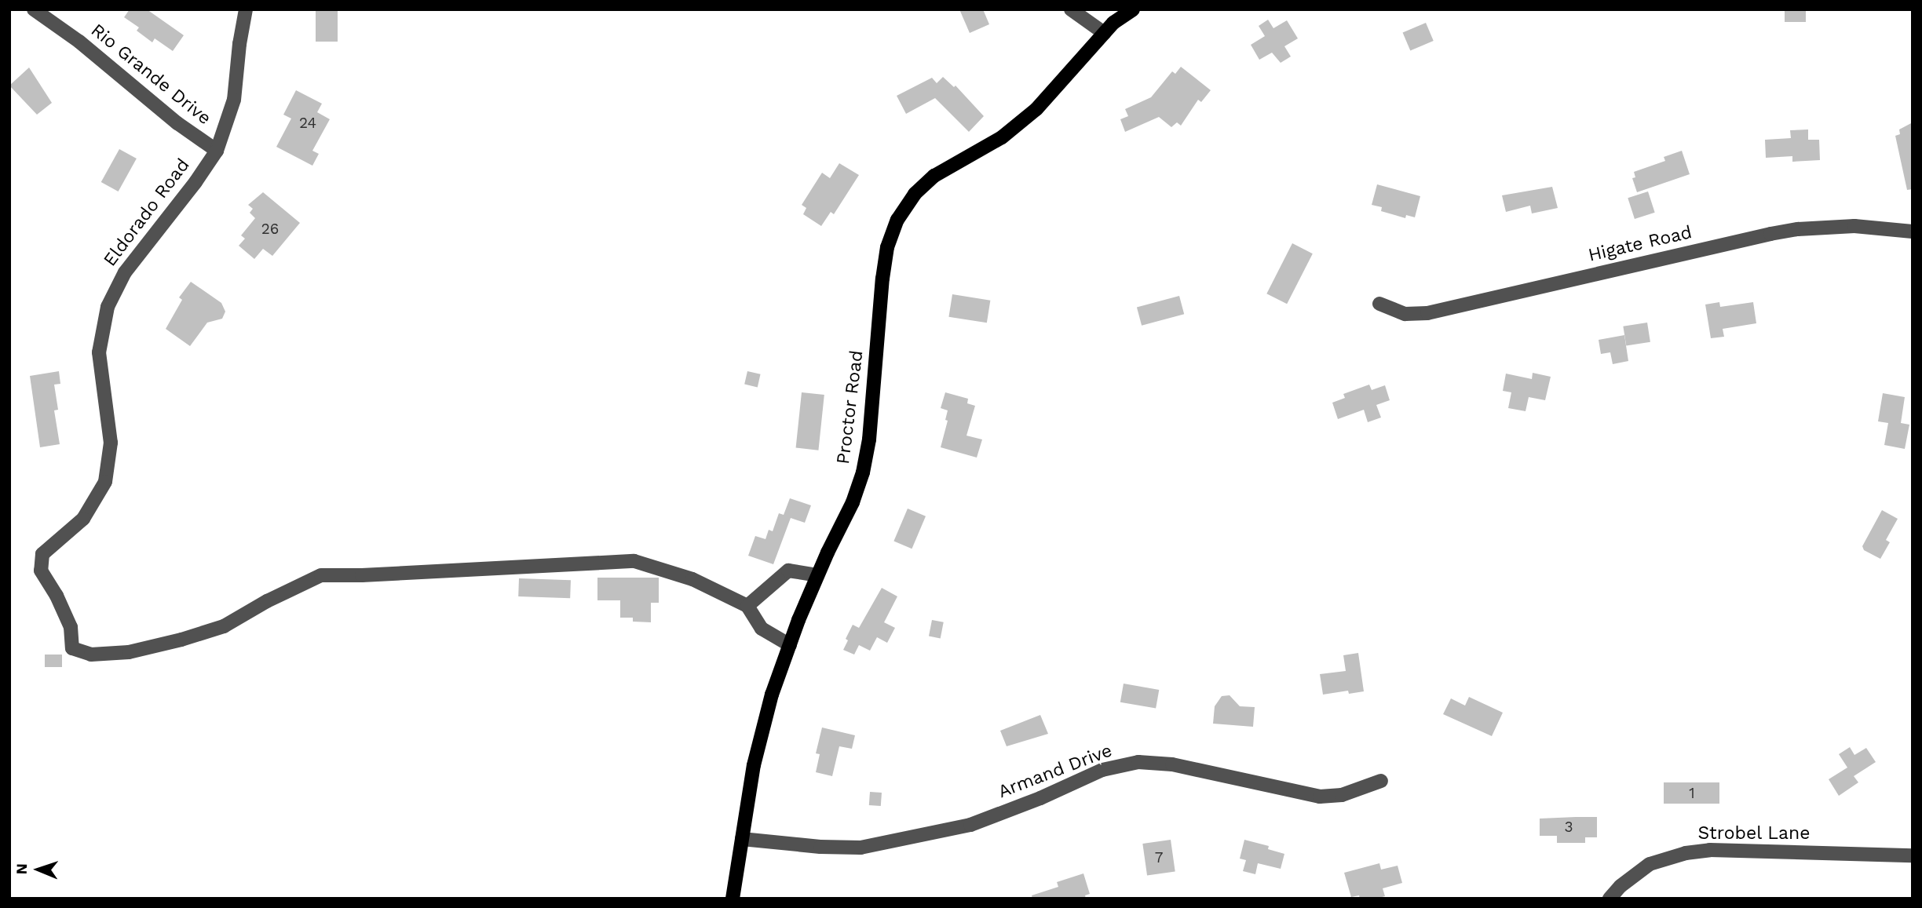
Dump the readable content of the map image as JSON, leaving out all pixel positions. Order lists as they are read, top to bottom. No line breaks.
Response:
{"streets":{"main road":["Proctor Road"],"street":["Rio Grande Drive","Eldorado Road","Higate Road","Armand Drive","Strobel Lane"]},"crossings":[["Rio Grande Drive","Eldorado Road"],["Proctor Road","Armand Drive"]],"house_numbers":["24","26","1","3","7"],"north":"left"}
